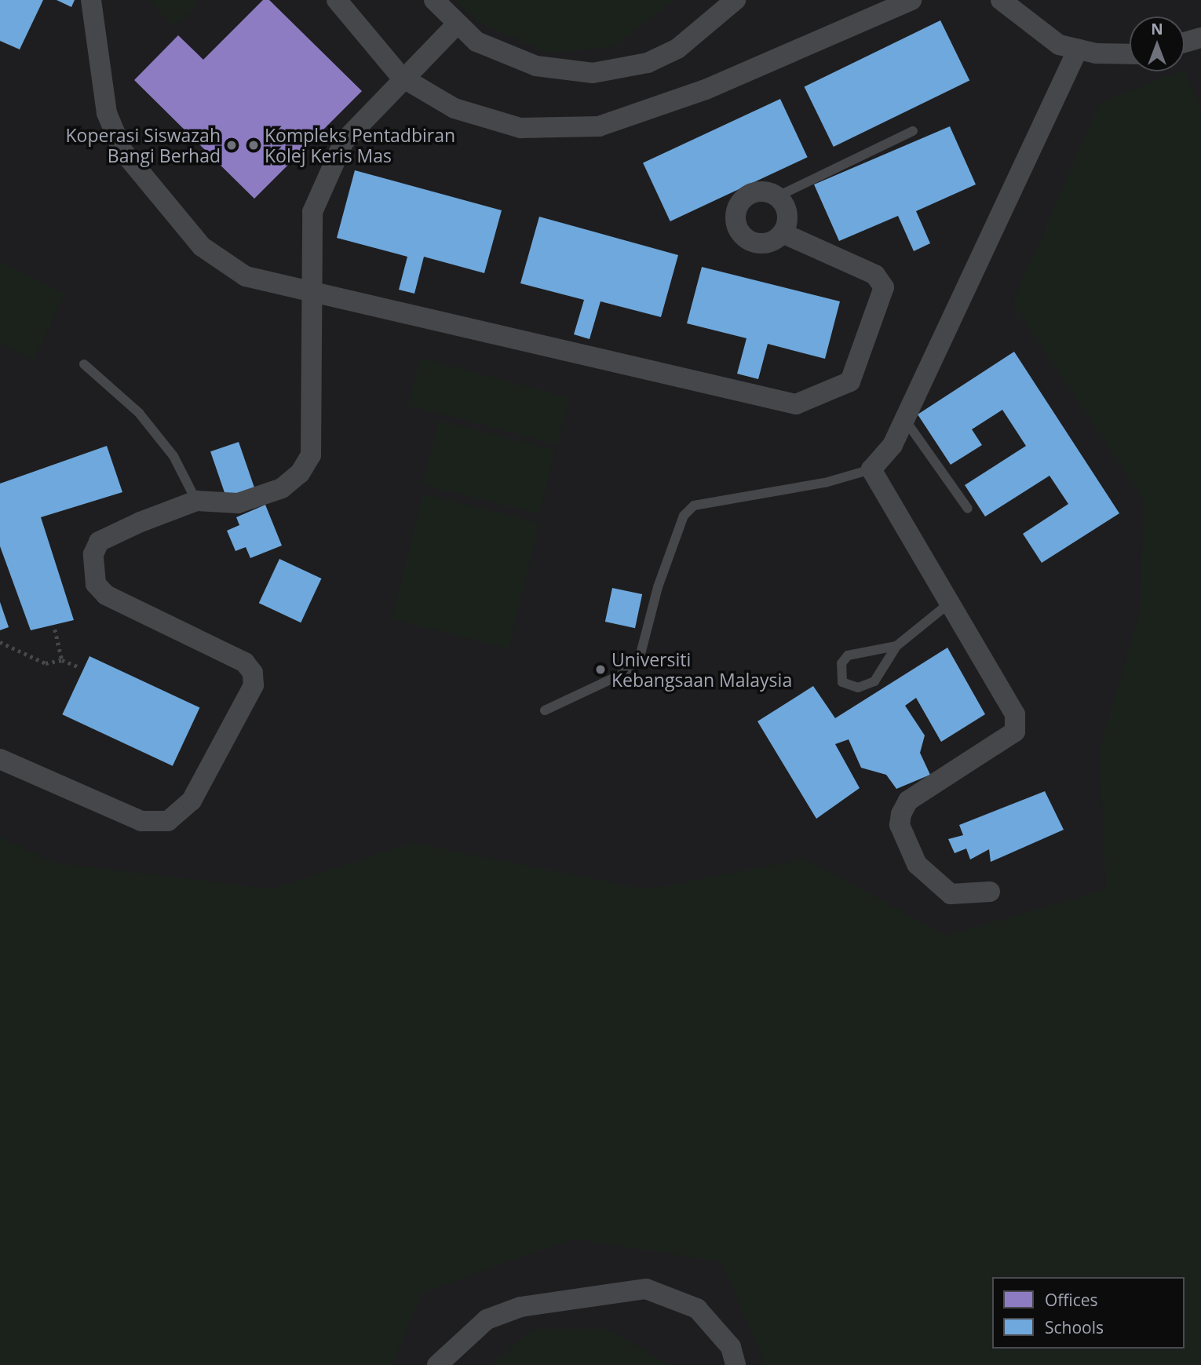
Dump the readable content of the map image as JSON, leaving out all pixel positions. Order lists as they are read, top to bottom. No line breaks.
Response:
{"places":["Koperasi Siswazah Bangi Berhad","Kompleks Pentadbiran Kolej Keris Mas","Universiti Kebangsaan Malaysia"],"legend":["Offices","Schools"],"north":"top"}
